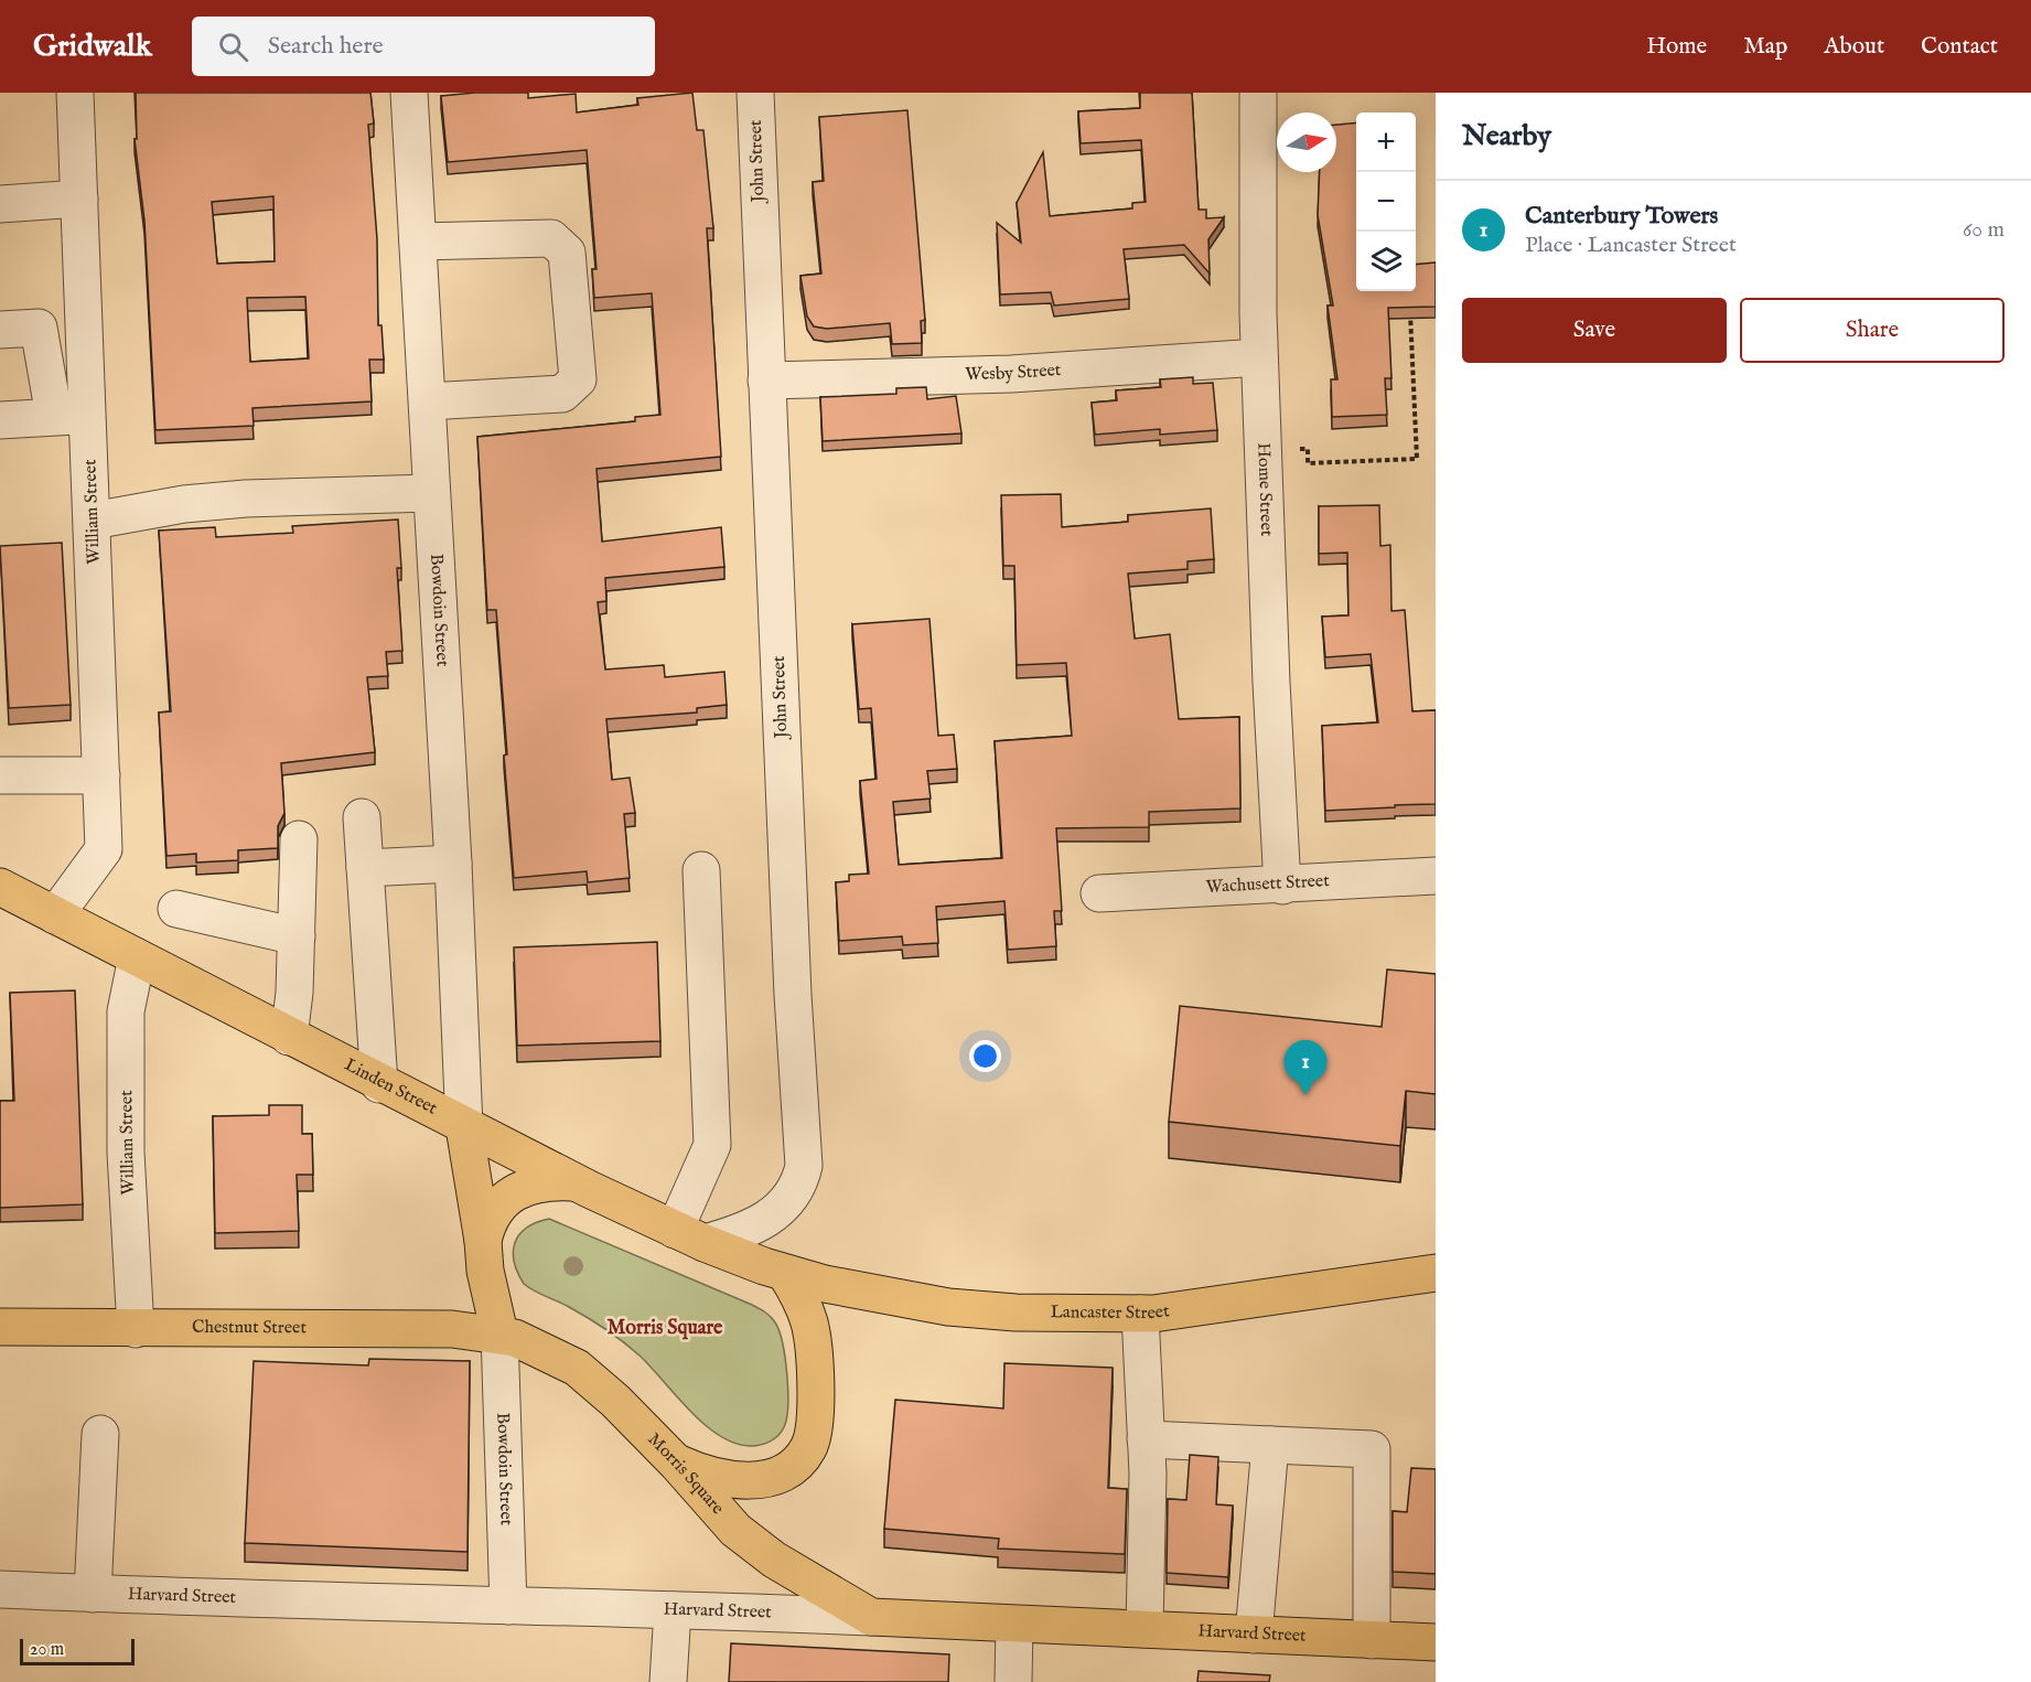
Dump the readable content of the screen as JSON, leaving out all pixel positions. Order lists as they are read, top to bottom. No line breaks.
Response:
{"streets":{"main road":["Linden Street","Lancaster Street","Chestnut Street","Morris Square","Harvard Street"],"street":["John Street","Wesby Street","Home Street","William Street","Bowdoin Street","Wachusett Street"]},"crossings":[["John Street","Wesby Street"],["John Street","Linden Street"],["Wesby Street","Home Street"],["Home Street","Wachusett Street"],["William Street","Linden Street"],["William Street","Chestnut Street"],["Bowdoin Street","Linden Street"],["Bowdoin Street","Chestnut Street"],["Bowdoin Street","Morris Square"],["Bowdoin Street","Harvard Street"],["Linden Street","Lancaster Street"],["Chestnut Street","Morris Square"],["Morris Square","Harvard Street"]],"districts":["Morris Square"],"scale_bar":"20 m","north":"right","page":{"header":"Gridwalk","search":"Search here","nav":["Home","Map","About","Contact"],"heading":"Nearby","map_buttons":["+","−"],"list":[{"mark":"1","name":"Canterbury Towers","note":"Place · Lancaster Street","value":"60 m"}],"buttons":["Save","Share"],"pins":"1","scale":"20 m"}}
